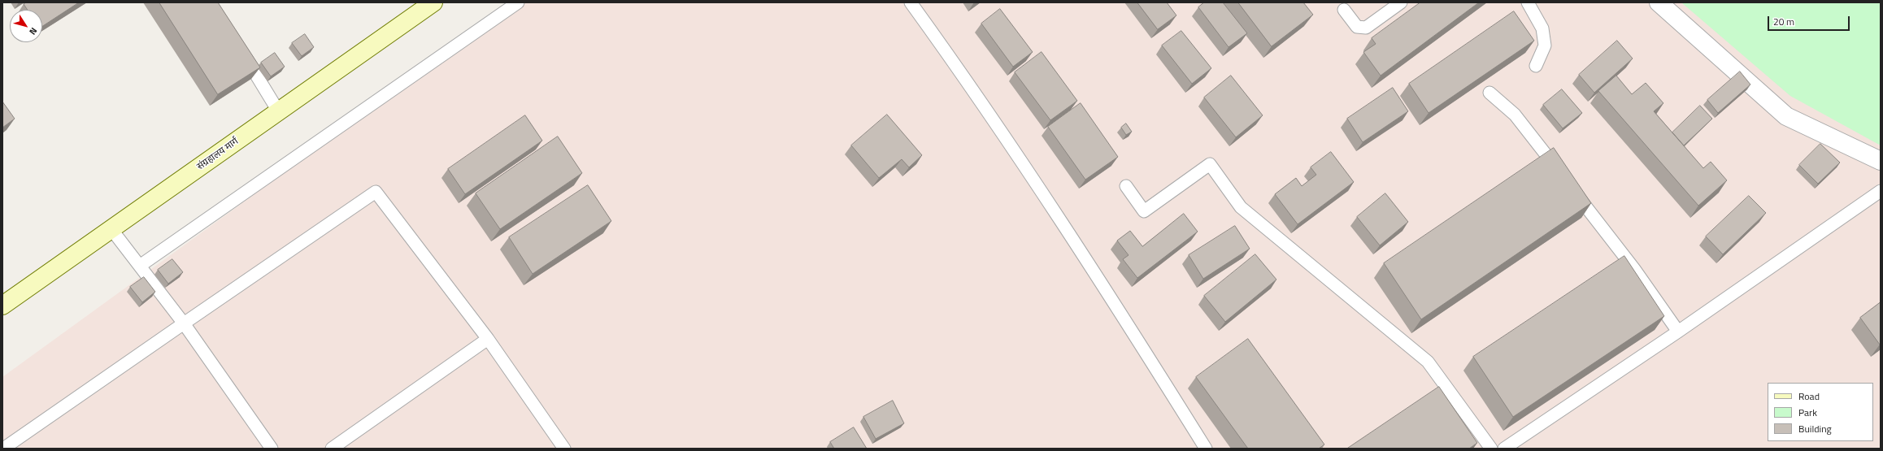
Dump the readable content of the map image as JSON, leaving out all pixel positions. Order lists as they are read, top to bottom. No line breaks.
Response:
{"streets":{"main road":["संग्रहालय मार्ग"]},"legend":["Road","Park","Building"],"scale_bar":"20 m","north":"bottom right"}
